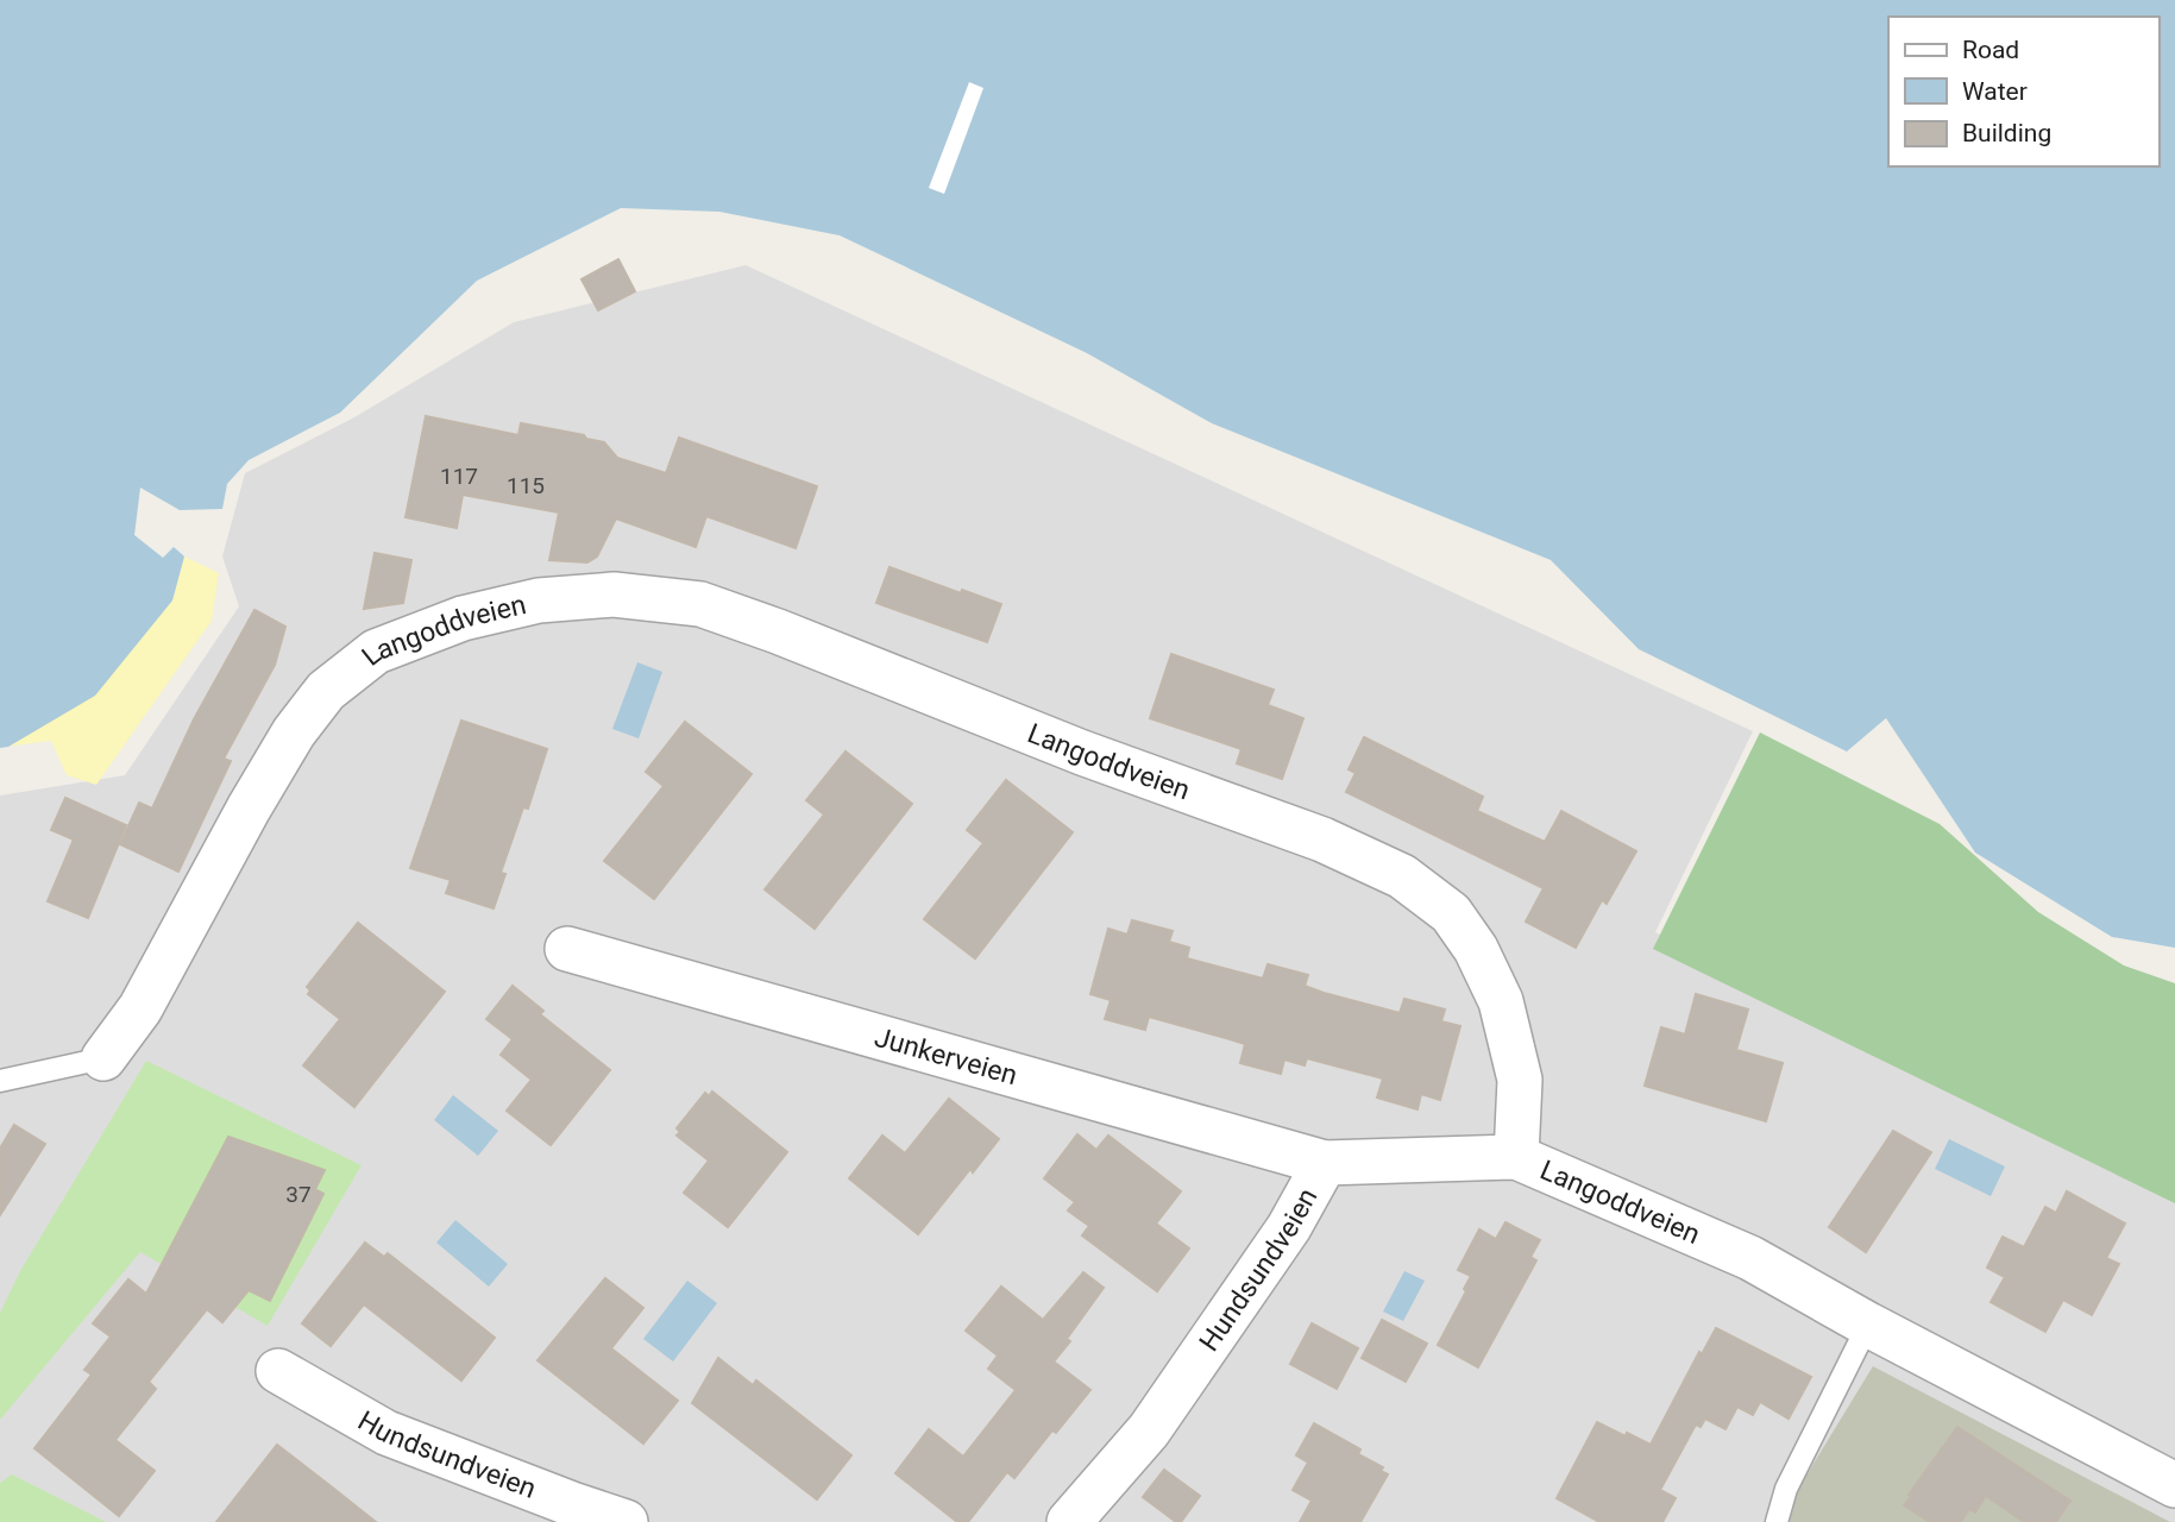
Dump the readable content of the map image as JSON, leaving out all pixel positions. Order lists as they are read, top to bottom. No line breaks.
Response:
{"streets":{"street":["Langoddveien","Junkerveien","Hundsundveien"]},"crossings":[["Langoddveien","Hundsundveien"],["Junkerveien","Hundsundveien"]],"house_numbers":["117","115","37"],"legend":["Road","Water","Building"]}
